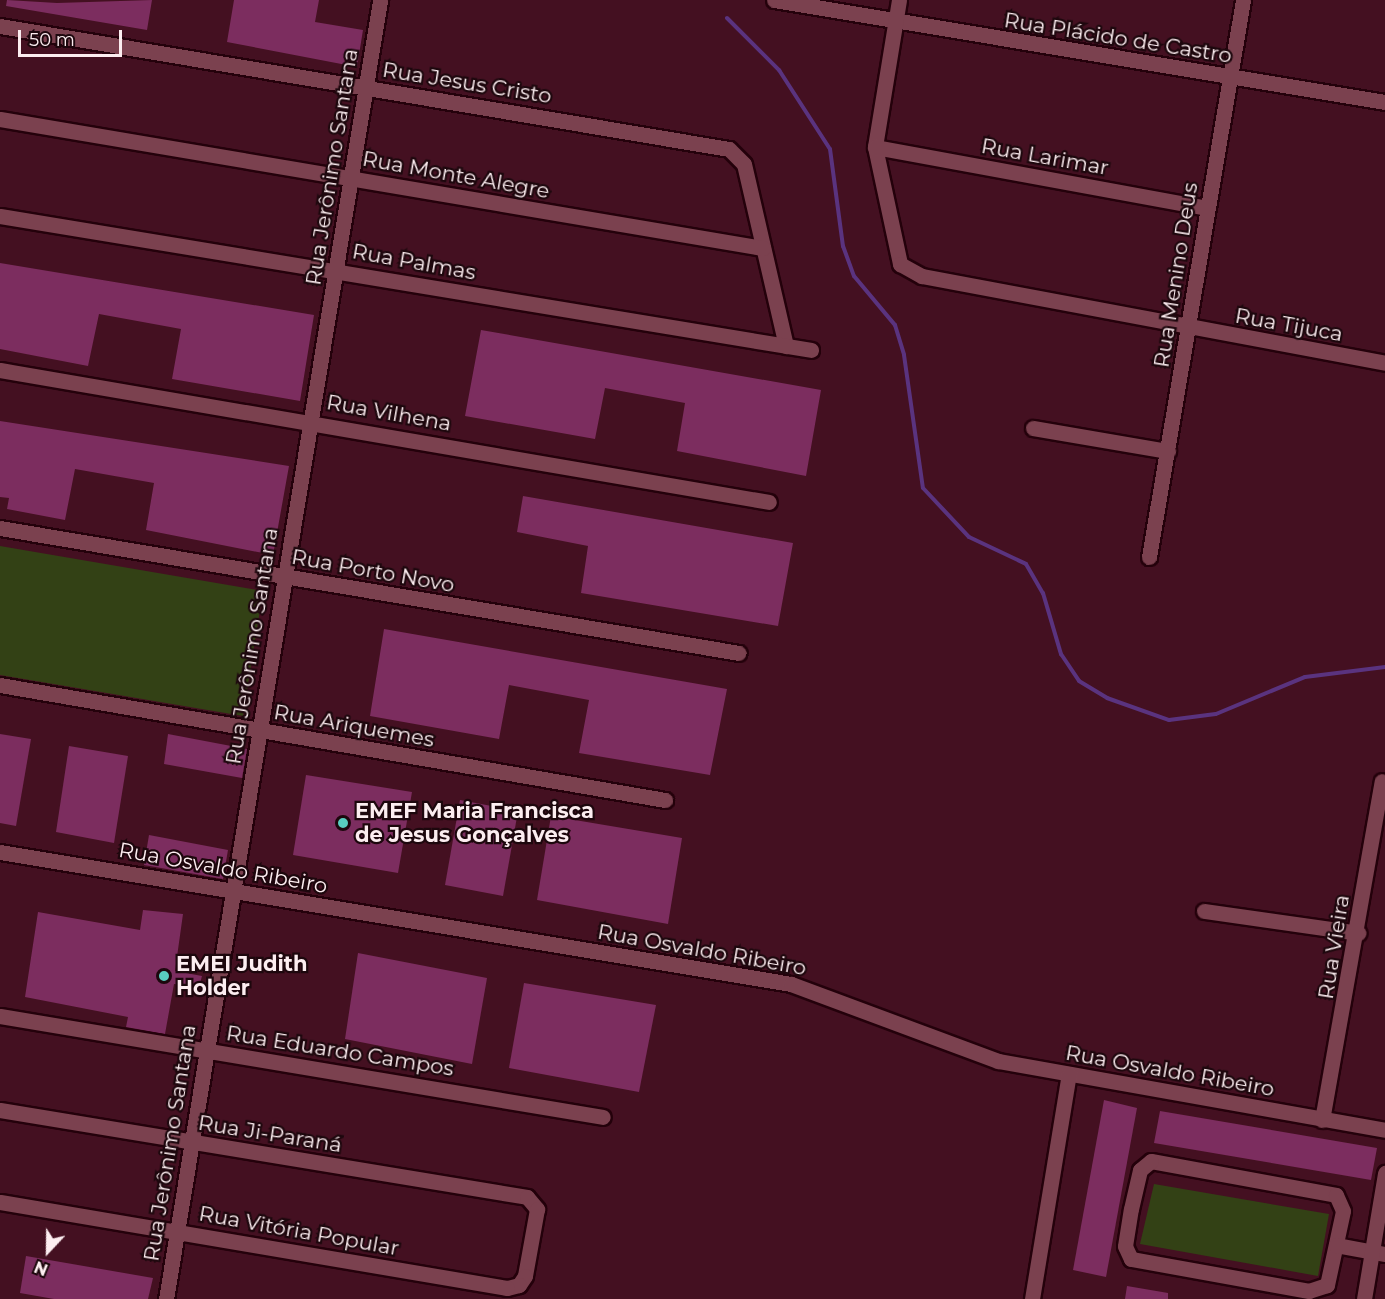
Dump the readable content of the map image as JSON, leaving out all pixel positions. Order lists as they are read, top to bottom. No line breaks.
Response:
{"streets":{"street":["Rua Plácido de Castro","Rua Jesus Cristo","Rua Larimar","Rua Jerônimo Santana","Rua Monte Alegre","Rua Palmas","Rua Menino Deus","Rua Tijuca","Rua Vilhena","Rua Porto Novo","Rua Ariquemes","Rua Osvaldo Ribeiro","Rua Vieira","Rua Eduardo Campos","Rua Ji-Paraná","Rua Vitória Popular"]},"crossings":[["Rua Plácido de Castro","Rua Menino Deus"],["Rua Jesus Cristo","Rua Jerônimo Santana"],["Rua Jesus Cristo","Rua Monte Alegre"],["Rua Larimar","Rua Menino Deus"],["Rua Larimar","Rua Tijuca"],["Rua Jerônimo Santana","Rua Monte Alegre"],["Rua Jerônimo Santana","Rua Palmas"],["Rua Jerônimo Santana","Rua Vilhena"],["Rua Jerônimo Santana","Rua Porto Novo"],["Rua Jerônimo Santana","Rua Ariquemes"],["Rua Jerônimo Santana","Rua Osvaldo Ribeiro"],["Rua Jerônimo Santana","Rua Eduardo Campos"],["Rua Jerônimo Santana","Rua Ji-Paraná"],["Rua Jerônimo Santana","Rua Vitória Popular"],["Rua Menino Deus","Rua Tijuca"],["Rua Osvaldo Ribeiro","Rua Vieira"],["Rua Ji-Paraná","Rua Vitória Popular"]],"places":["EMEF Maria Francisca de Jesus Gonçalves","EMEI Judith Holder"],"scale_bar":"50 m","north":"bottom"}
